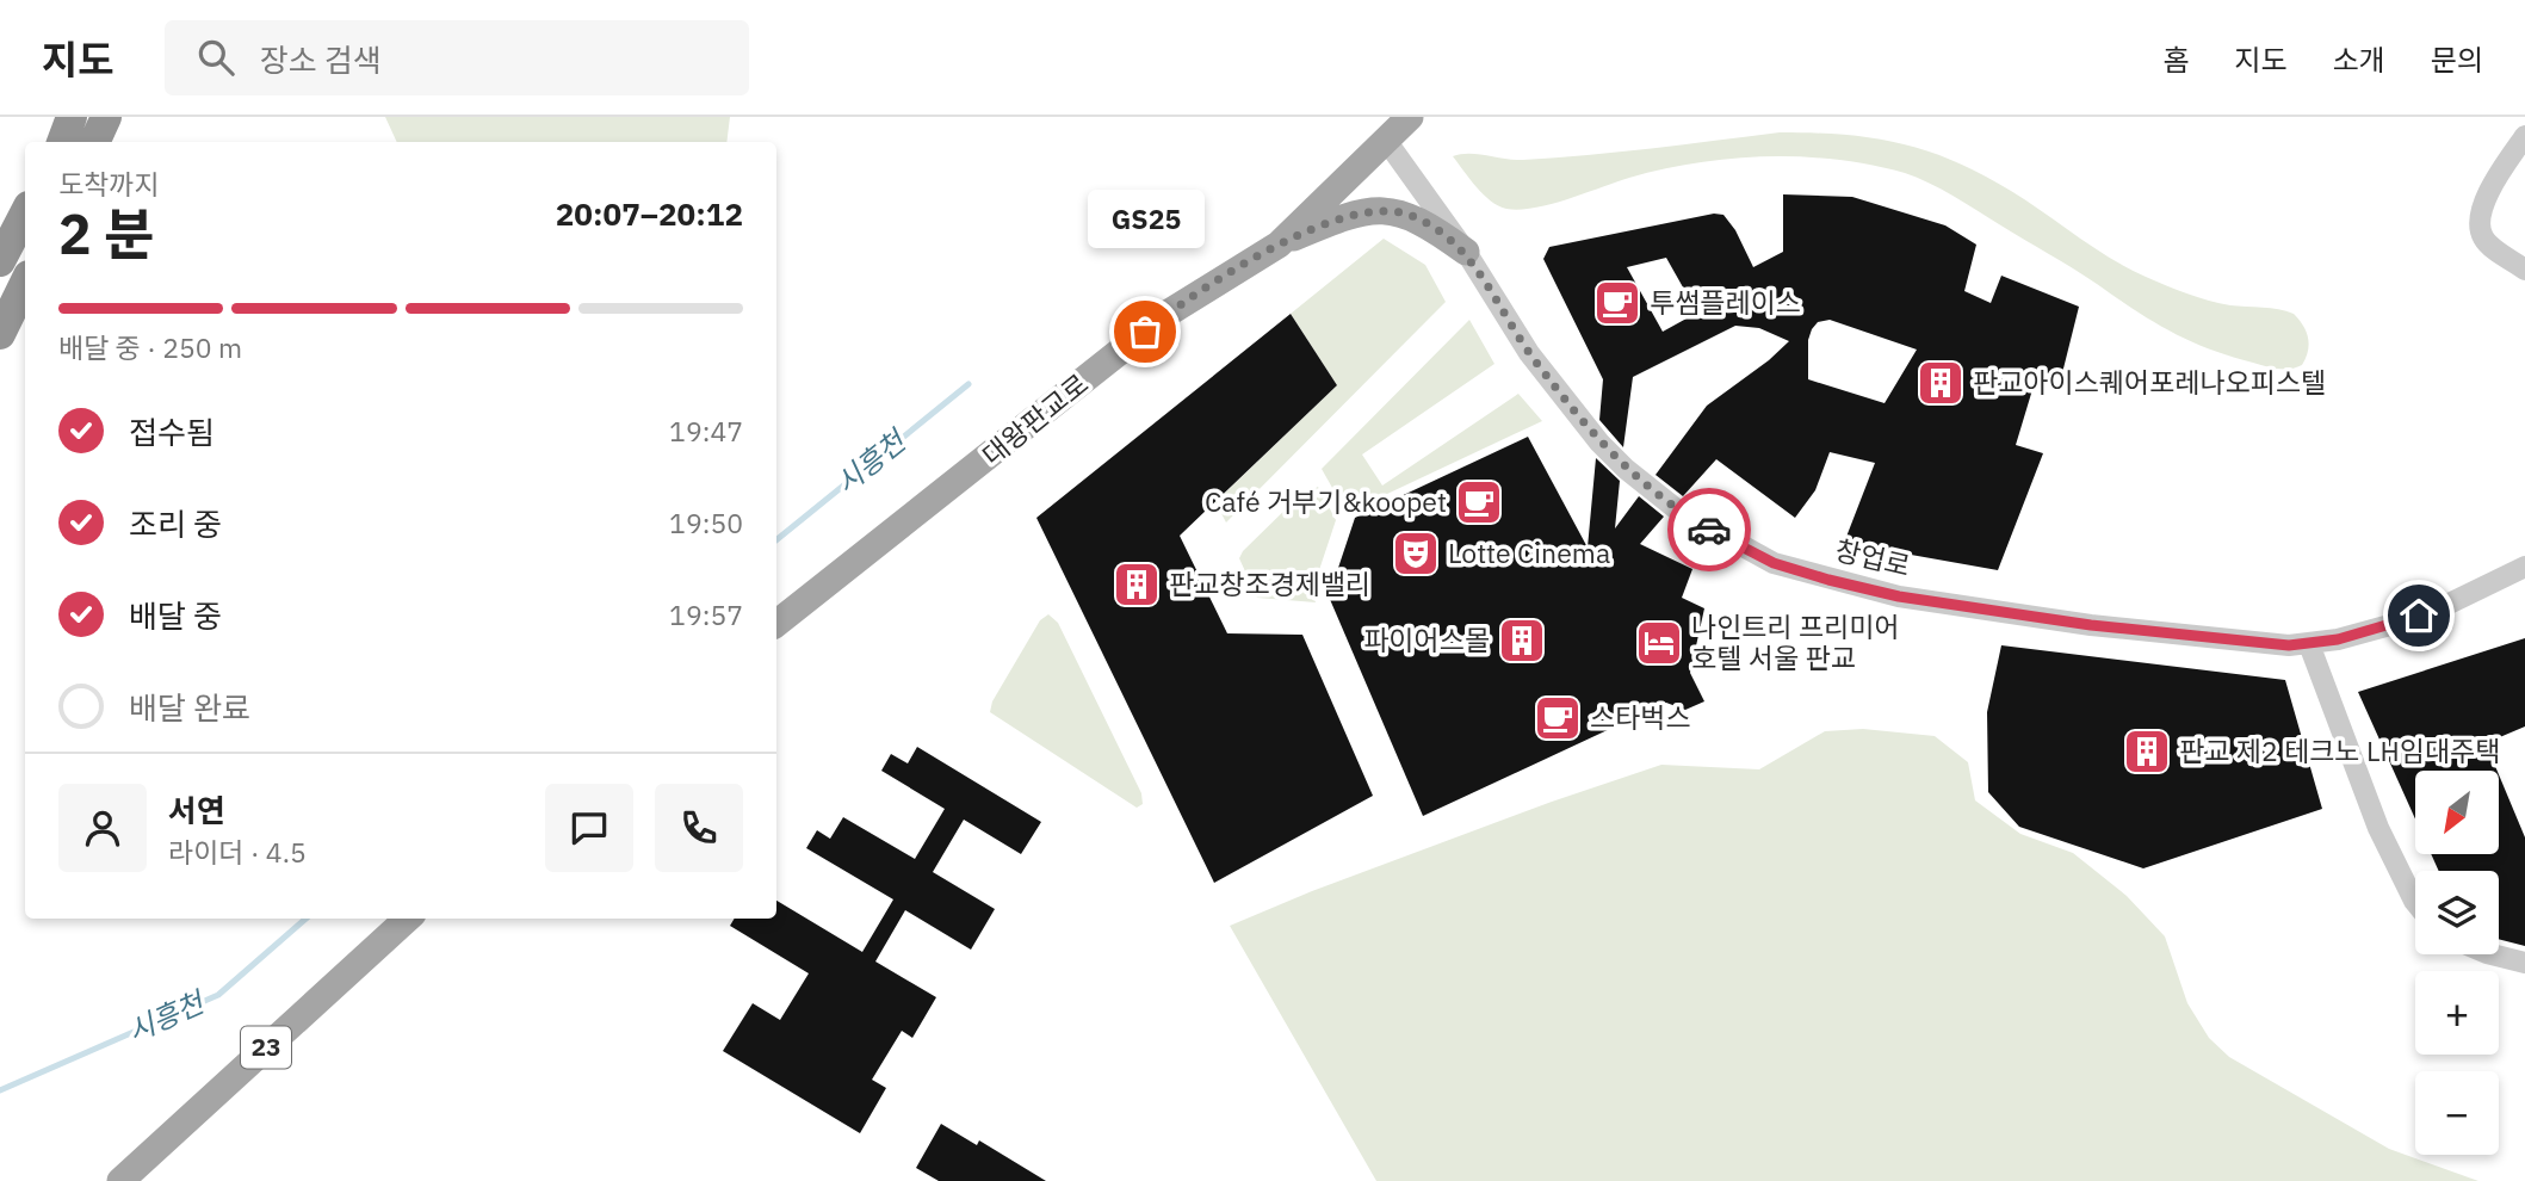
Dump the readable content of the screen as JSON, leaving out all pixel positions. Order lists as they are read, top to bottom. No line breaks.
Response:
{"streets":{"main road":["대왕판교로","23"],"street":["창업로"]},"crossings":[["대왕판교로","창업로"]],"water":["시흥천"],"places":{"cafe":["투썸플레이스","Café 거부기&koopet","스타벅스"],"other":["GS25"],"building":["판교아이스퀘어포레나오피스텔","판교창조경제밸리","파이어스몰","판교 제2 테크노 LH임대주택"],"theatre":["Lotte Cinema"],"hotel":["나인트리 프리미어 호텔 서울 판교"]},"north":"bottom left","page":{"header":"지도","search":"장소 검색","nav":["홈","지도","소개","문의"],"heading":["2 분","도착까지","20:07–20:12"],"panel":["서연","라이더 · 4.5"],"bubble":"GS25","bar":"배달 중 · 250 m","list":[["접수됨","19:47"],["조리 중","19:50"],["배달 중","19:57"],"배달 완료"],"map_buttons":["+","−"]}}
